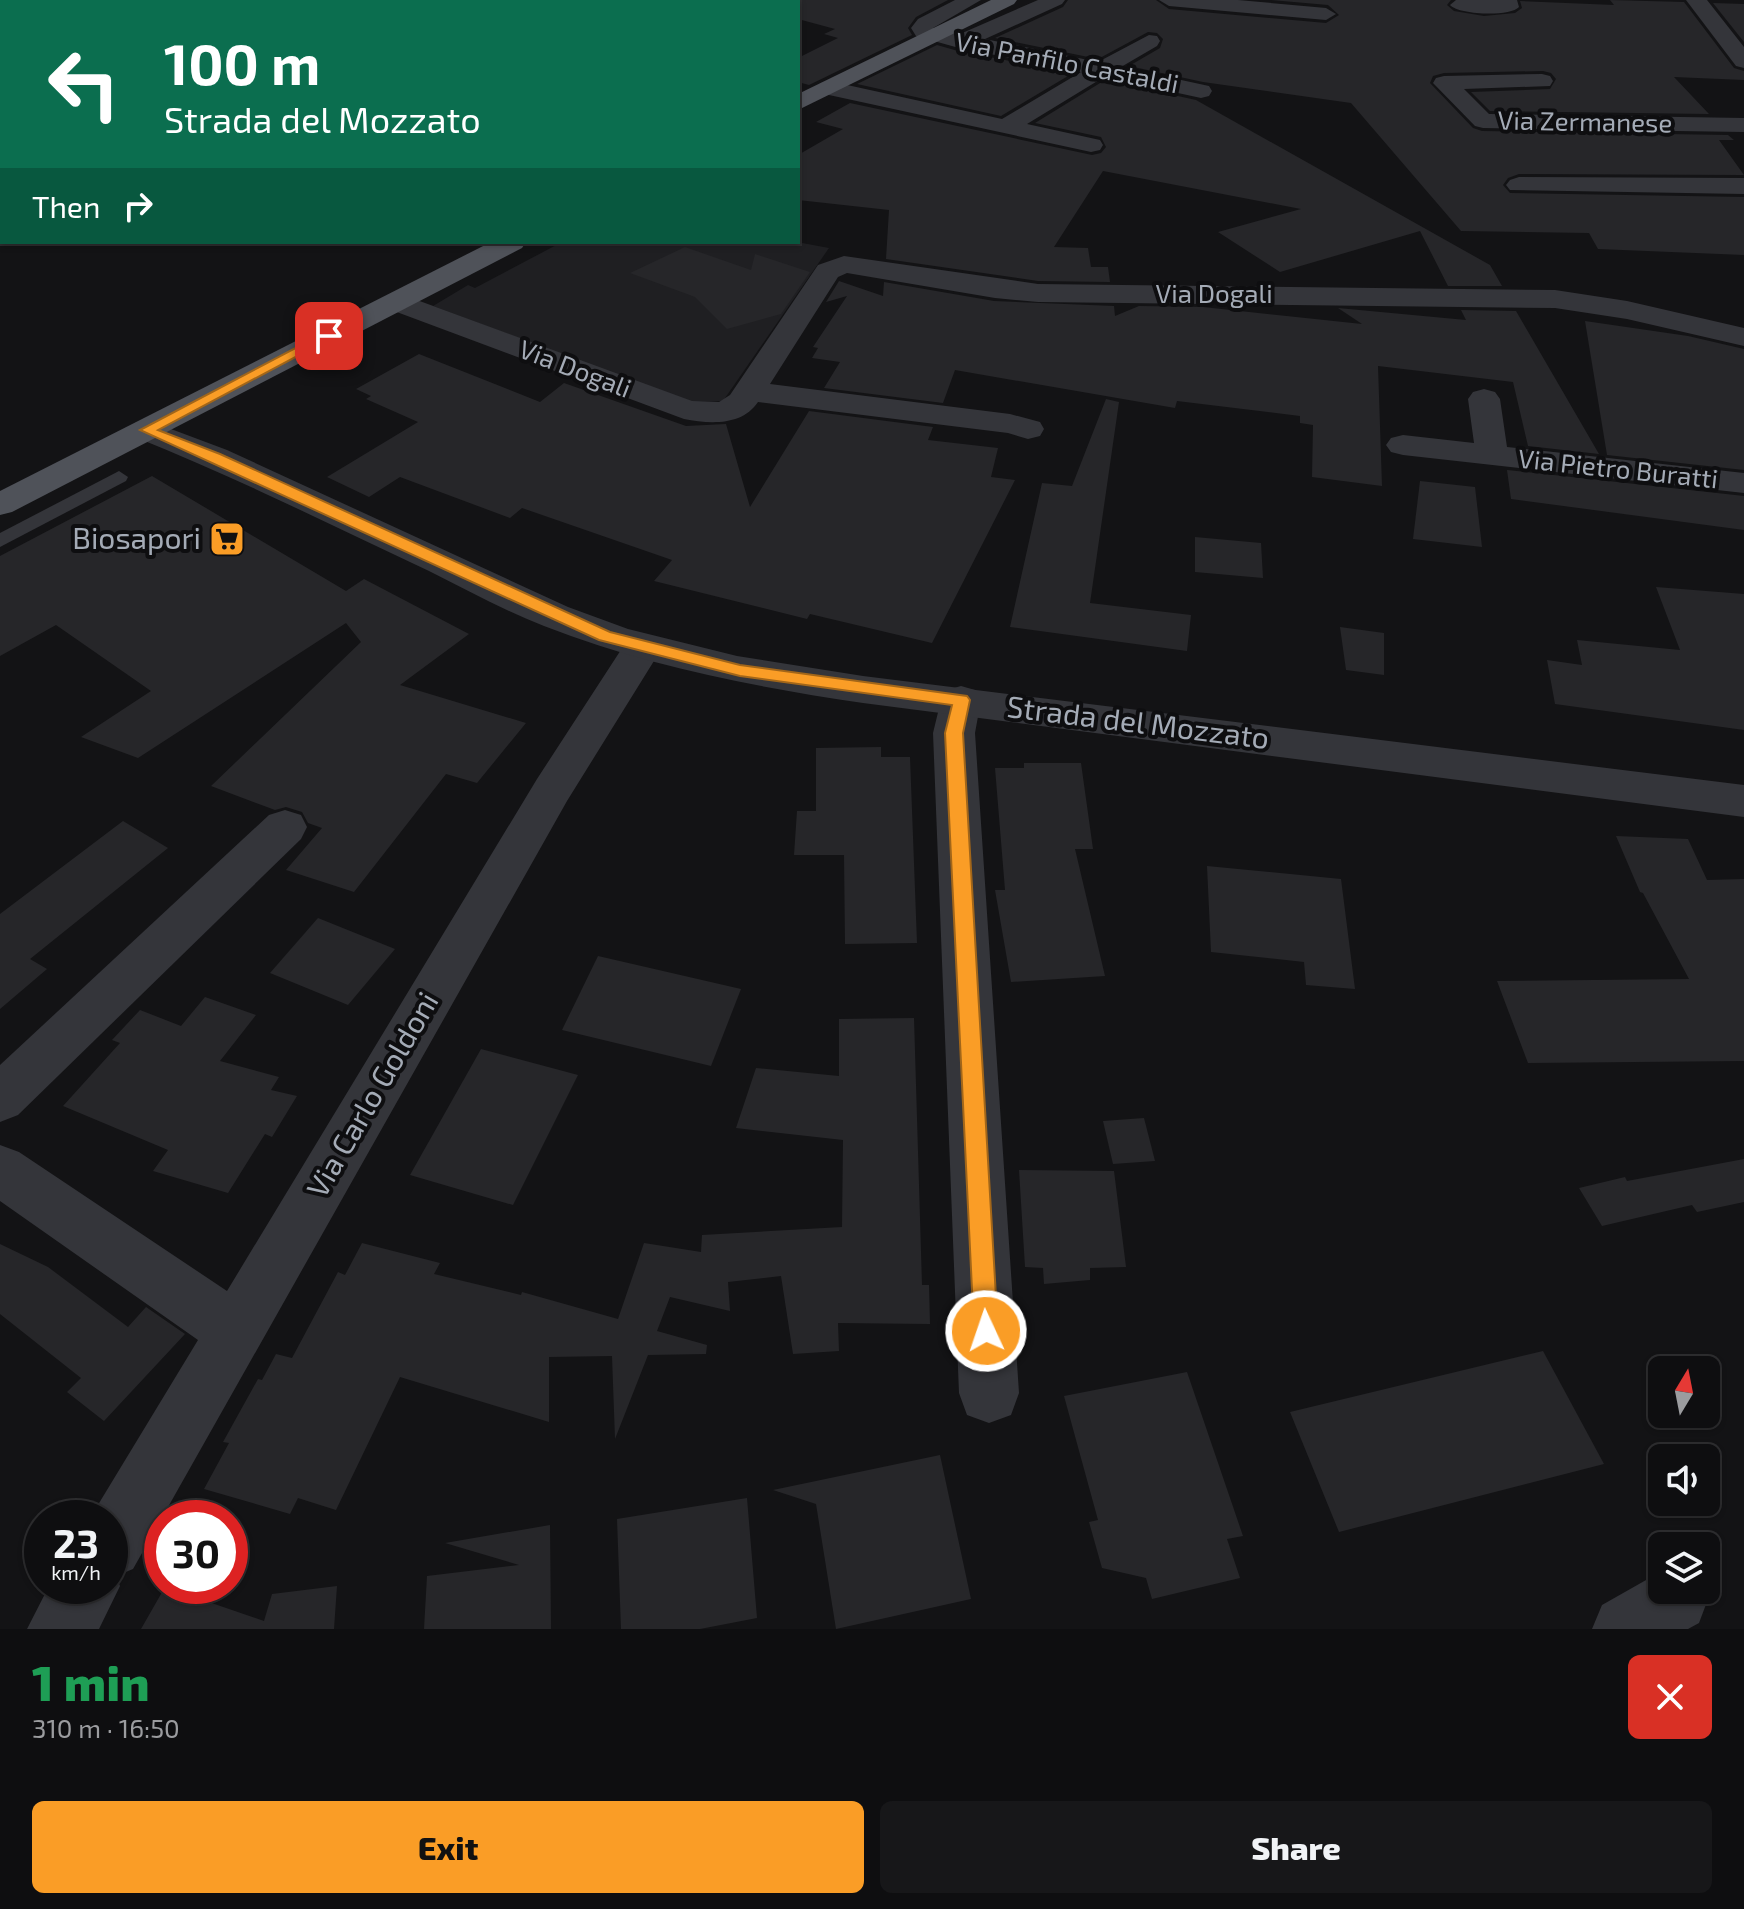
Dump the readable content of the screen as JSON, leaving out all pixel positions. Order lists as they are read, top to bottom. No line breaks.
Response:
{"streets":{"street":["Via Panfilo Castaldi","Via Zermanese","Via Dogali","Via Pietro Buratti","Strada del Mozzato","Via Carlo Goldoni"]},"crossings":[["Strada del Mozzato","Via Carlo Goldoni"]],"places":{"supermarket":["Biosapori"]},"north":"top","page":{"turn":["100 m","Strada del Mozzato"],"then":"Then","speed":"23 km/h","limit":"30","heading":["1 min","310 m · 16:50"],"buttons":["Exit","Share"]}}
